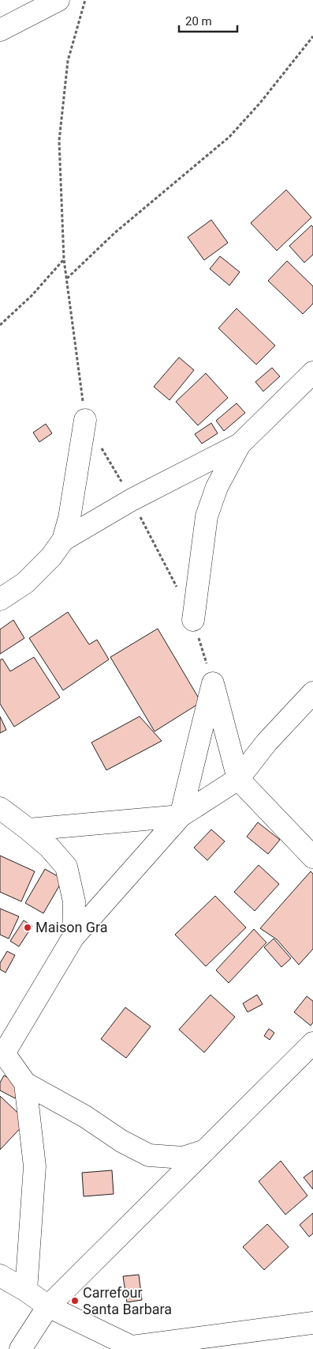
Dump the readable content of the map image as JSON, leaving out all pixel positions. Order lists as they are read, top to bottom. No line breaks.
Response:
{"places":["Maison Gra","Carrefour Santa Barbara"],"scale_bar":"20 m"}
